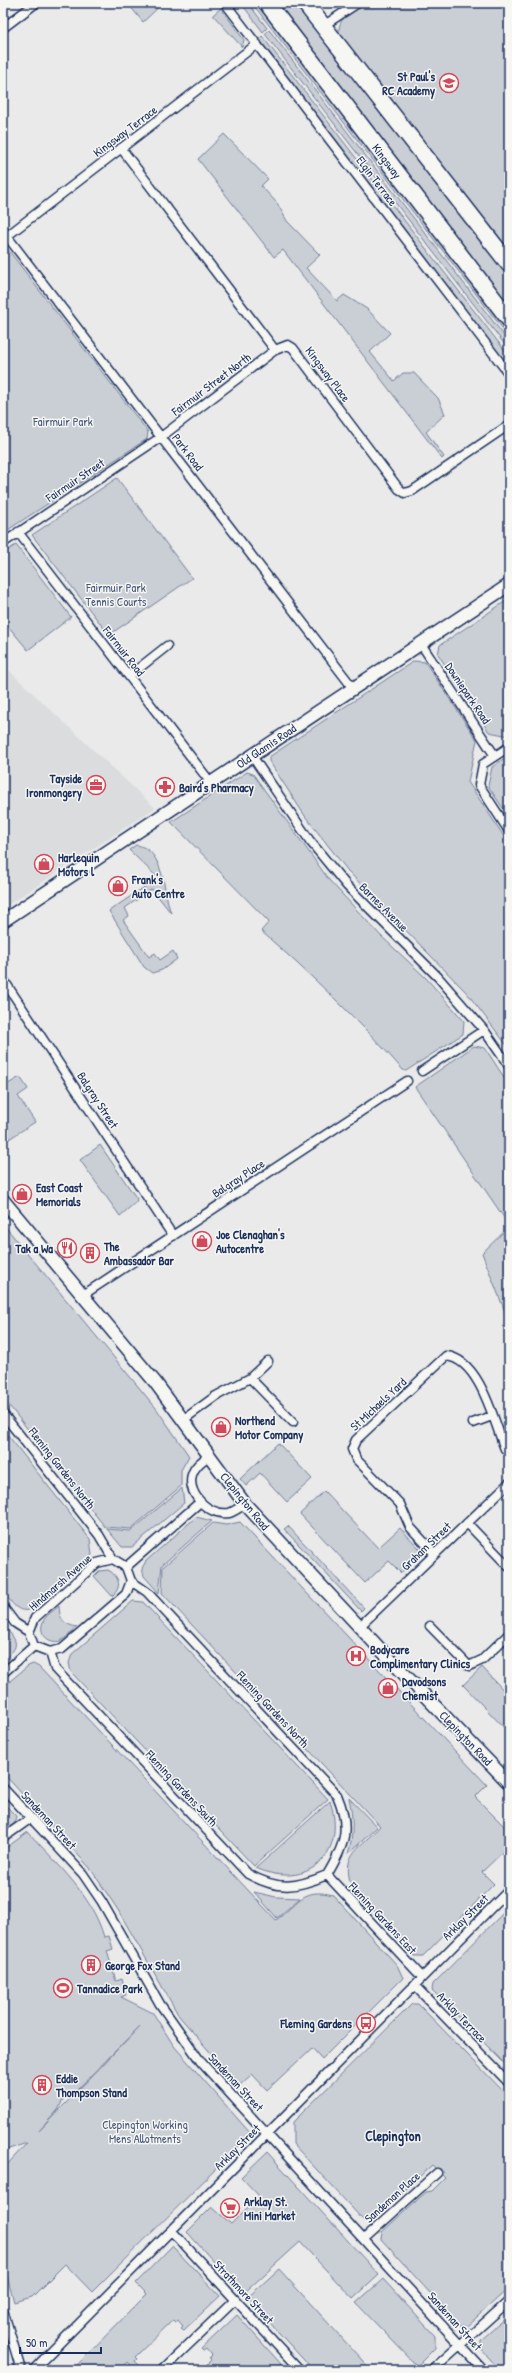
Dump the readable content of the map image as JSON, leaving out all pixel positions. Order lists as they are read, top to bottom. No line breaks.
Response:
{"streets":{"highway":["Kingsway"],"street":["Kingsway Terrace","Elgin Terrace","Kingsway Place","Fairmuir Street North","Park Road","Fairmuir Street","Fairmuir Road","Downiepark Road","Old Glamis Road","Barnes Avenue","Balgray Street","Balgray Place","St Michaels Yard","Fleming Gardens North","Clepington Road","Graham Street","Hindmarsh Avenue","Fleming Gardens South","Sandeman Street","Arklay Street","Fleming Gardens East","Arklay Terrace","Sandeman Place","Strathmore Street"]},"crossings":[["Kingsway Terrace","Elgin Terrace"],["Kingsway Terrace","Park Road"],["Kingsway Place","Fairmuir Street North"],["Fairmuir Street North","Park Road"],["Fairmuir Street North","Fairmuir Street"],["Park Road","Fairmuir Street"],["Park Road","Old Glamis Road"],["Fairmuir Street","Fairmuir Road"],["Fairmuir Road","Old Glamis Road"],["Downiepark Road","Old Glamis Road"],["Old Glamis Road","Barnes Avenue"],["Balgray Street","Balgray Place"],["Balgray Place","Clepington Road"],["St Michaels Yard","Graham Street"],["Fleming Gardens North","Hindmarsh Avenue"],["Fleming Gardens North","Fleming Gardens South"],["Fleming Gardens North","Fleming Gardens East"],["Clepington Road","Graham Street"],["Fleming Gardens South","Fleming Gardens East"],["Sandeman Street","Arklay Street"],["Sandeman Street","Sandeman Place"],["Arklay Street","Fleming Gardens East"],["Arklay Street","Arklay Terrace"],["Arklay Street","Strathmore Street"]],"districts":["Clepington"],"parks":["Fairmuir Park","Fairmuir Park Tennis Courts","Clepington Working Mens Allotments"],"places":{"school or university":["St Paul's RC Academy"],"office":["Tayside Ironmongery"],"pharmacy":["Baird's Pharmacy"],"shop":["Harlequin Motors l","Frank's Auto Centre","East Coast Memorials","Joe Clenaghan's Autocentre","Northend Motor Company","Davodsons Chemist"],"restaurant":["Tak a Wa"],"building":["The Ambassador Bar","George Fox Stand","Eddie Thompson Stand"],"hospital":["Bodycare Complimentary Clinics"],"sports":["Tannadice Park"],"bus stop":["Fleming Gardens"],"supermarket":["Arklay St. Mini Market"]},"scale_bar":"50 m"}
